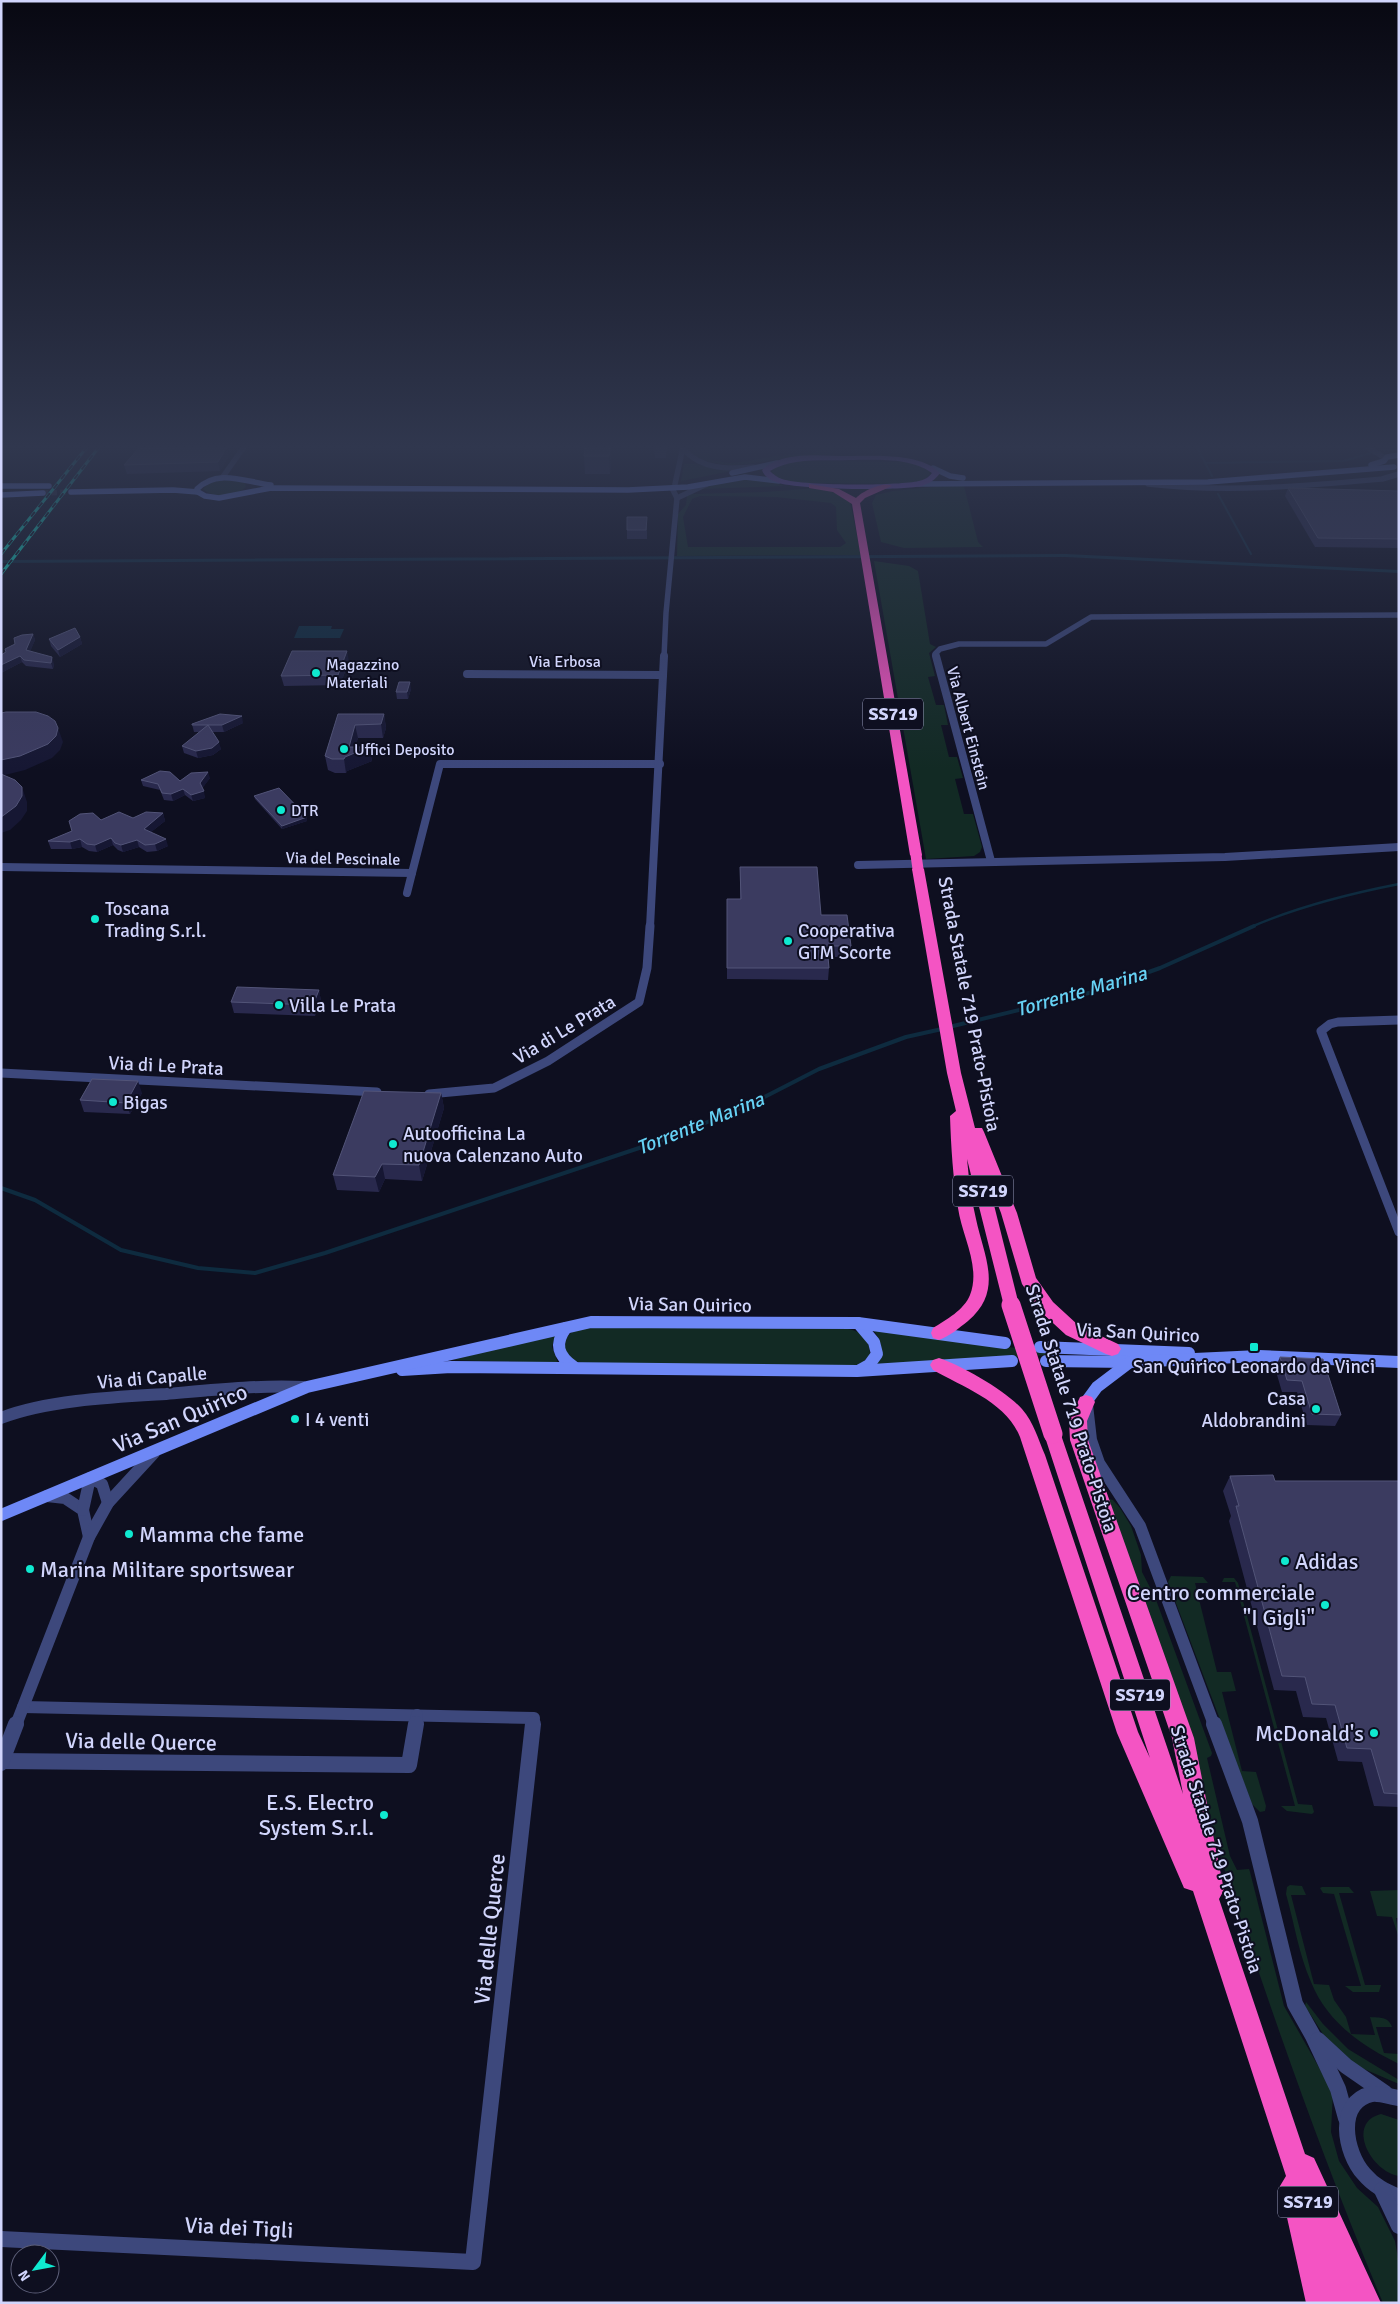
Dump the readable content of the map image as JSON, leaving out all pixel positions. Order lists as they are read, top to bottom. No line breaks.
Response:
{"streets":{"highway":["SS719","Strada Statale 719 Prato-Pistoia"],"main road":["Via San Quirico"],"street":["Via Erbosa","Via Albert Einstein","Via del Pescinale","Via di Le Prata","Via di Capalle","Via delle Querce","Via dei Tigli"]},"crossings":[["Via Erbosa","Via di Le Prata"],["Via del Pescinale","Via di Le Prata"],["Via San Quirico","Via di Capalle"],["Via delle Querce","Via dei Tigli"]],"water":["Torrente Marina"],"places":{"other":["Magazzino Materiali","Uffici Deposito","DTR","Toscana Trading S.r.l.","Cooperativa GTM Scorte","Villa Le Prata","Bigas","Autoofficina La nuova Calenzano Auto","Casa Aldobrandini","I 4 venti","Mamma che fame","Adidas","Marina Militare sportswear","Centro commerciale \"I Gigli\"","McDonald's","E.S. Electro System S.r.l."],"transit":["San Quirico Leonardo da Vinci"]},"north":"bottom left"}
